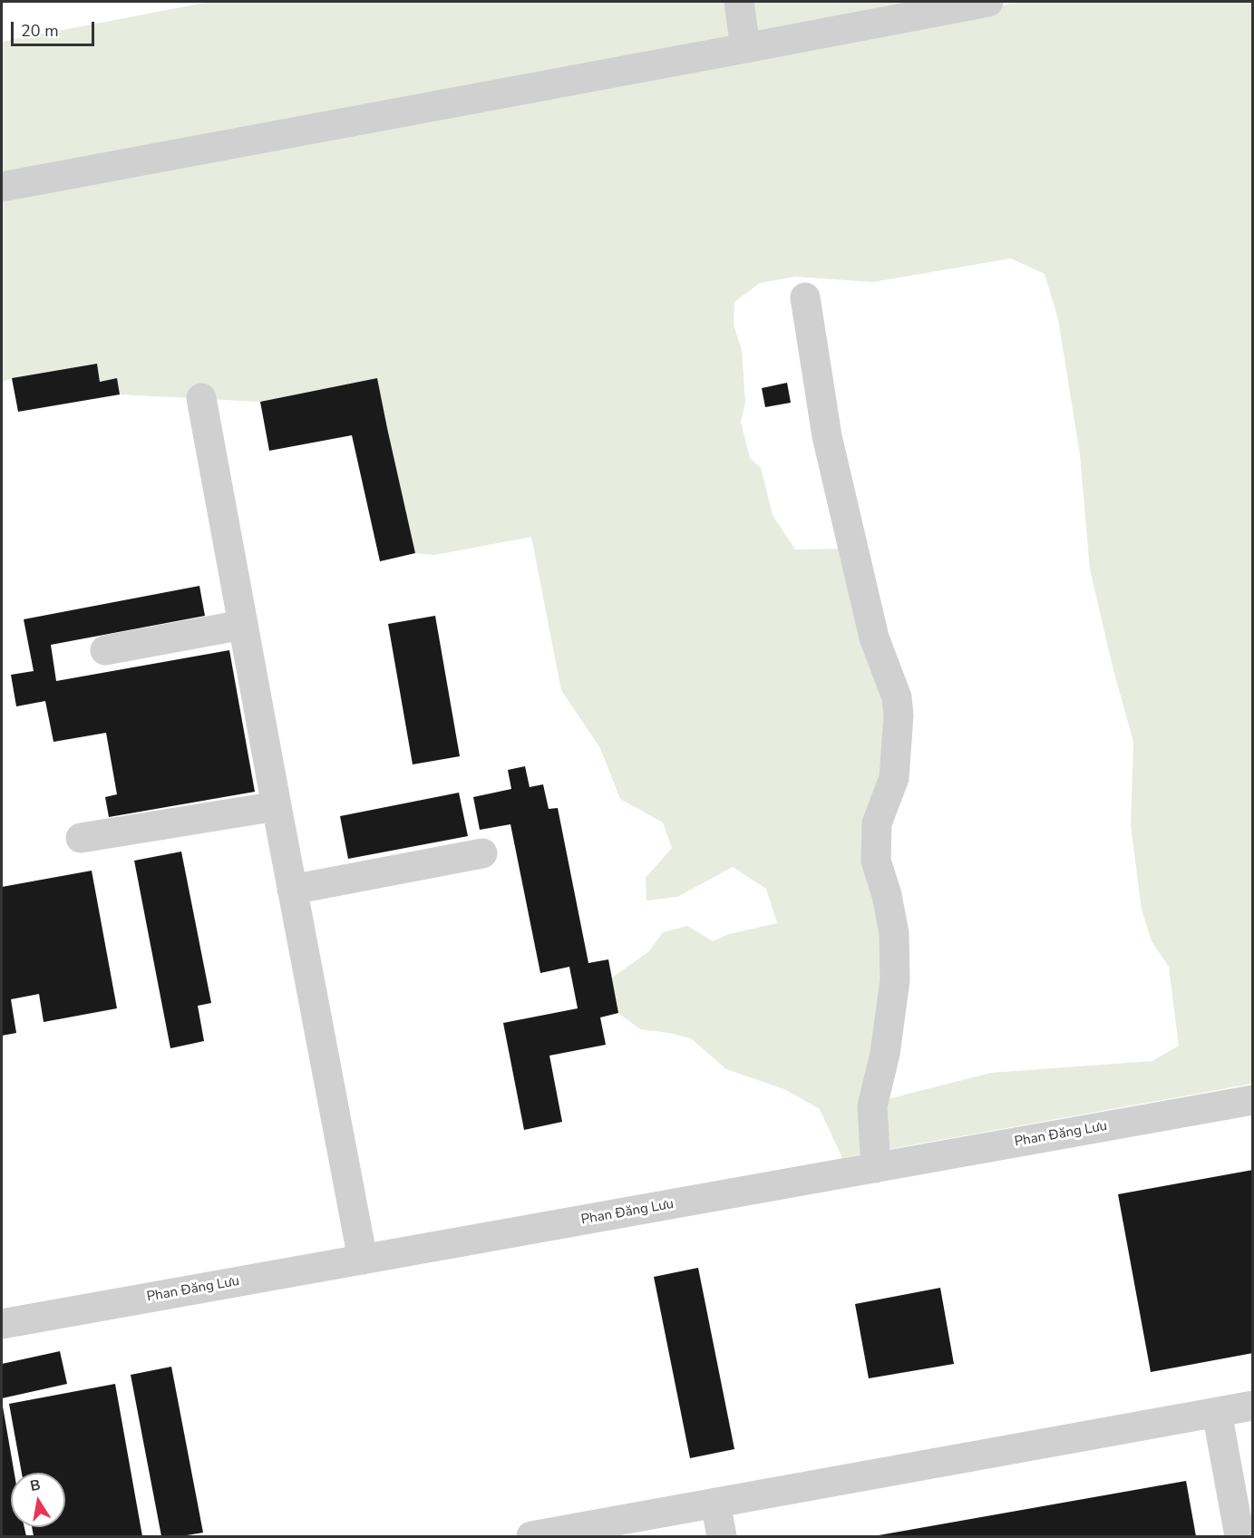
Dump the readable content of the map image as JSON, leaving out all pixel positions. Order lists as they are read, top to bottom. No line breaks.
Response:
{"streets":{"street":["Phan Đăng Lưu"]},"scale_bar":"20 m","north":"top"}
